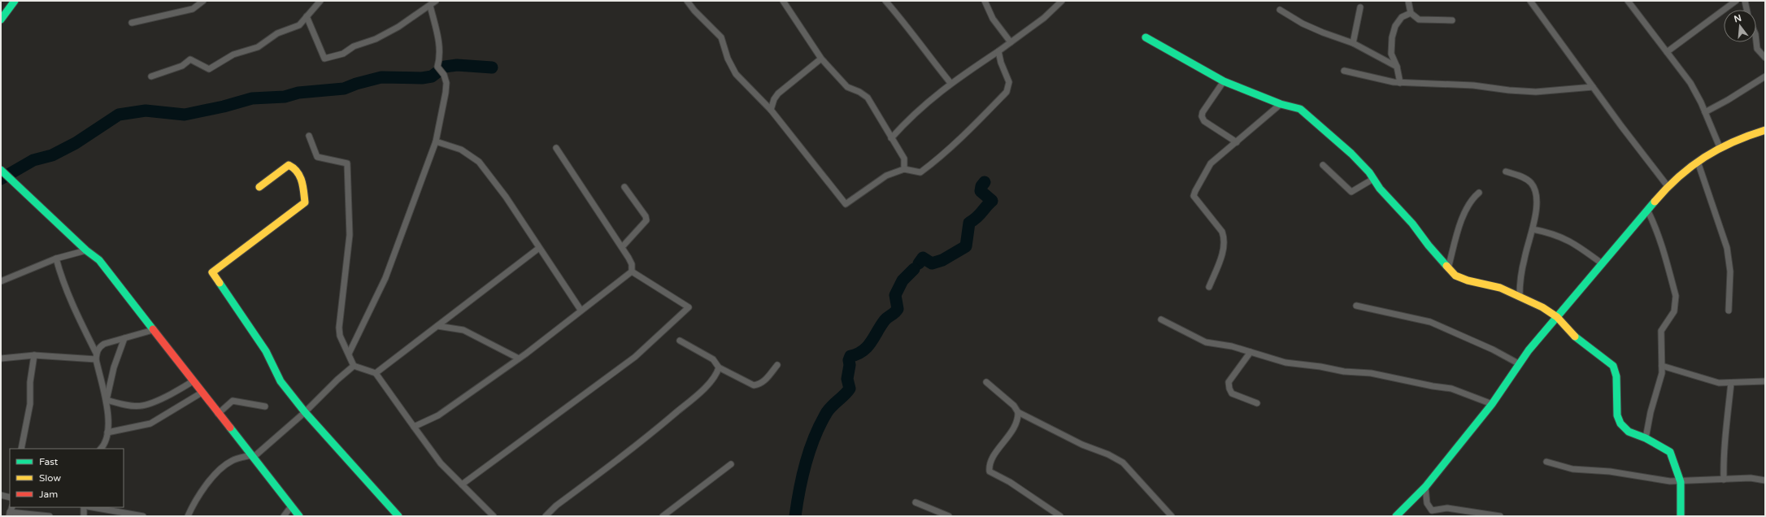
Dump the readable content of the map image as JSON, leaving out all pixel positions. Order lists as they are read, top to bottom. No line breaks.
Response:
{"legend":["Fast","Slow","Jam"],"north":"top"}
